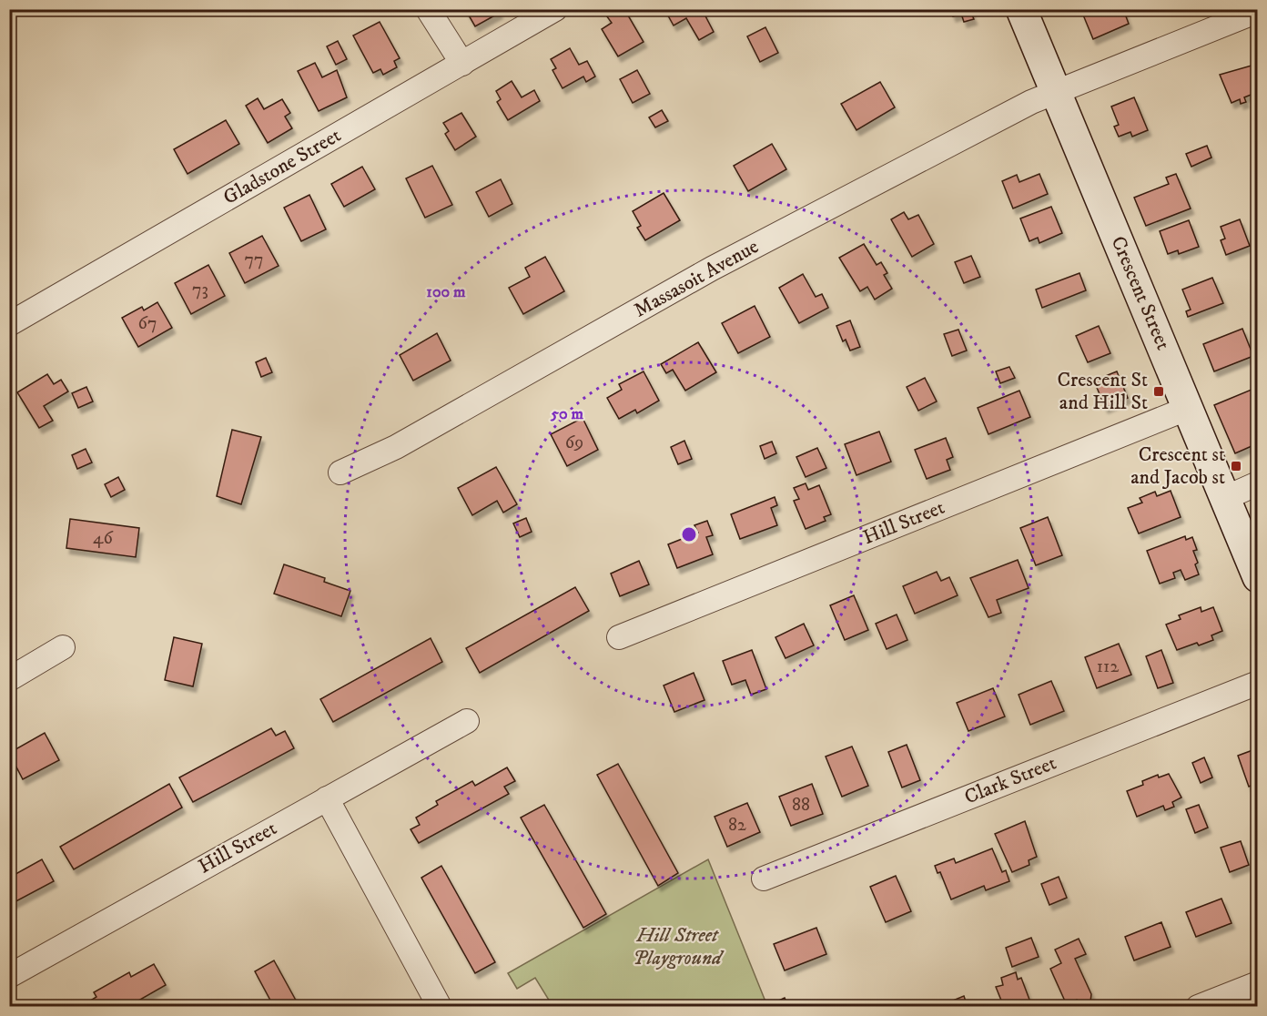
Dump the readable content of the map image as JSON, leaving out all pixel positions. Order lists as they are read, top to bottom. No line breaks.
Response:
{"streets":{"main road":["Crescent Street"],"street":["Gladstone Street","Massasoit Avenue","Hill Street","Clark Street"]},"crossings":[["Massasoit Avenue","Crescent Street"],["Crescent Street","Hill Street"]],"parks":["Hill Street Playground"],"places":{"transit":["Crescent St and Hill St","Crescent st and Jacob st"]},"house_numbers":["77","73","67","69","46","112","88","82"],"rings":["100 m","50 m"]}
